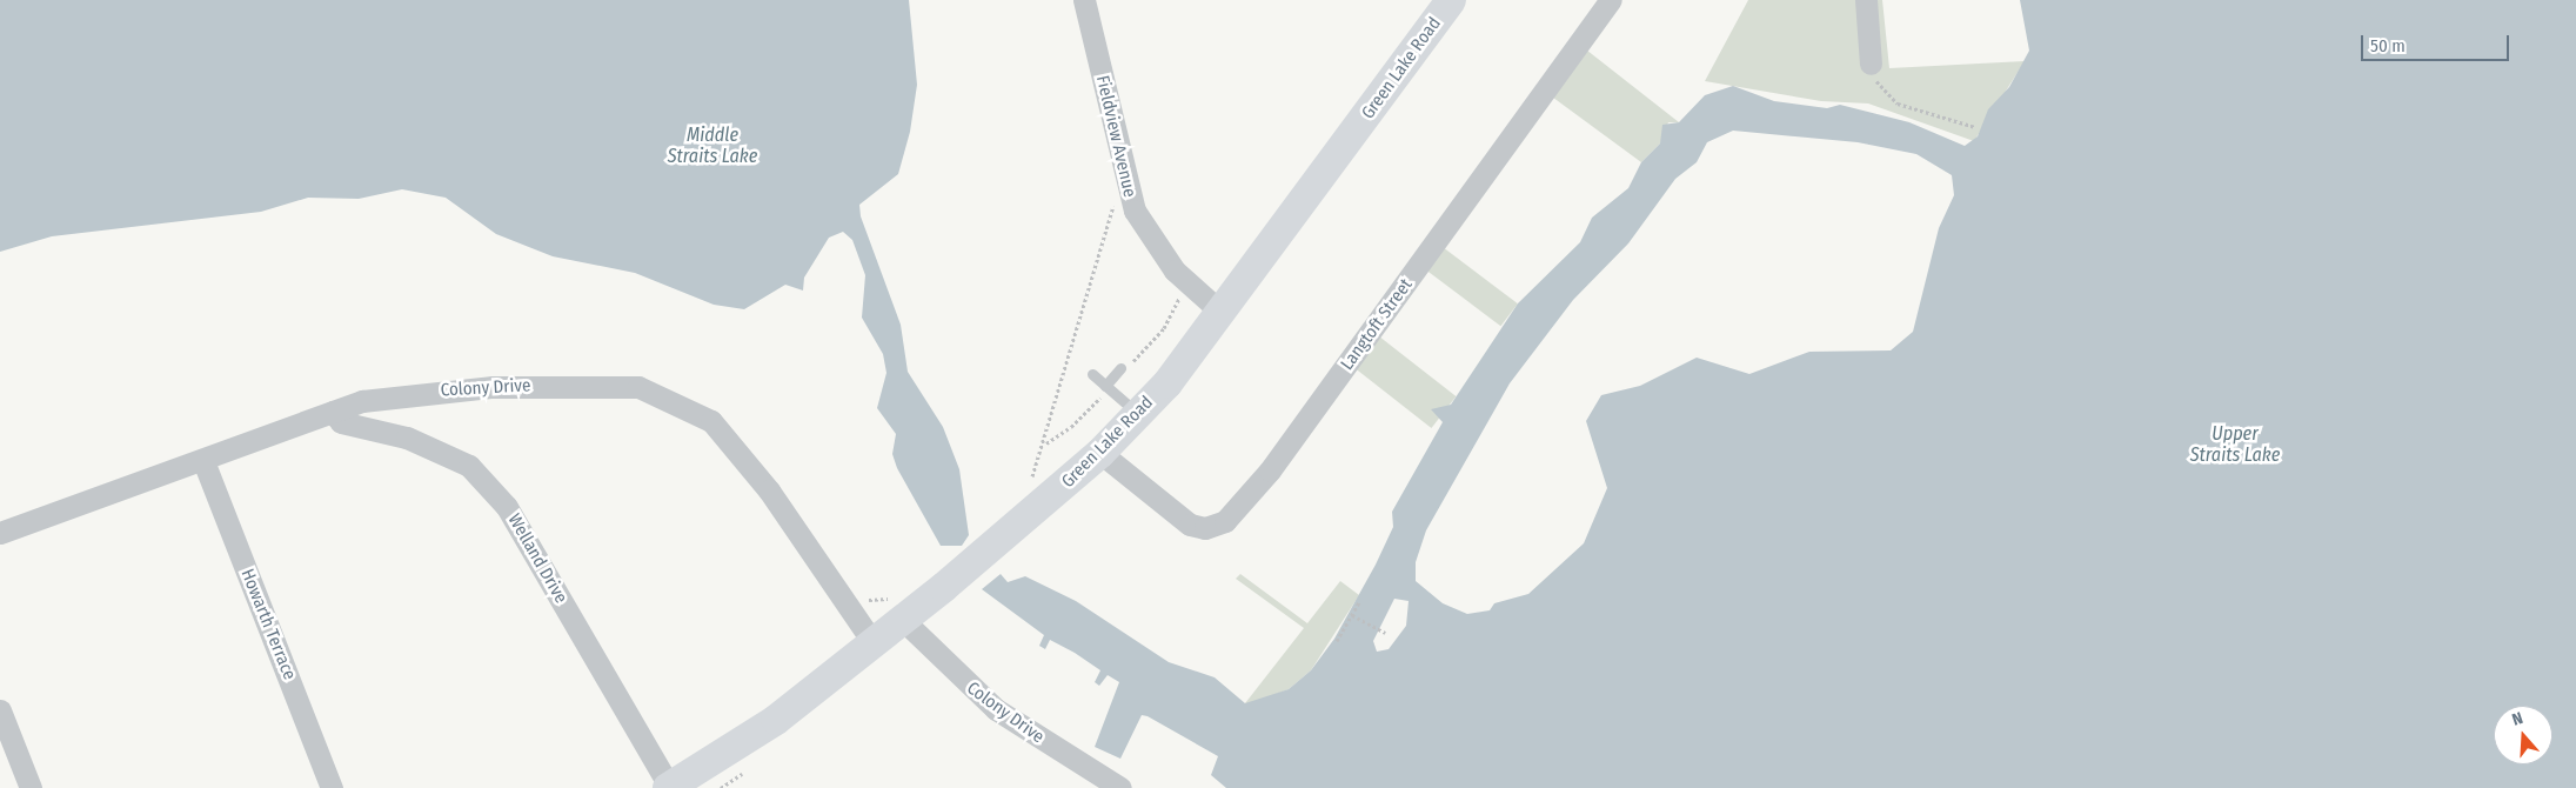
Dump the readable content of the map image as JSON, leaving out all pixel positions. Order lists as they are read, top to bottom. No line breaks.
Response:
{"streets":{"street":["Green Lake Road","Fieldview Avenue","Langtoft Street","Colony Drive","Welland Drive","Howarth Terrace"]},"crossings":[["Green Lake Road","Fieldview Avenue"],["Green Lake Road","Langtoft Street"],["Green Lake Road","Colony Drive"],["Green Lake Road","Welland Drive"],["Colony Drive","Welland Drive"],["Colony Drive","Howarth Terrace"]],"water":["Middle Straits Lake","Upper Straits Lake"],"scale_bar":"50 m","north":"top"}
